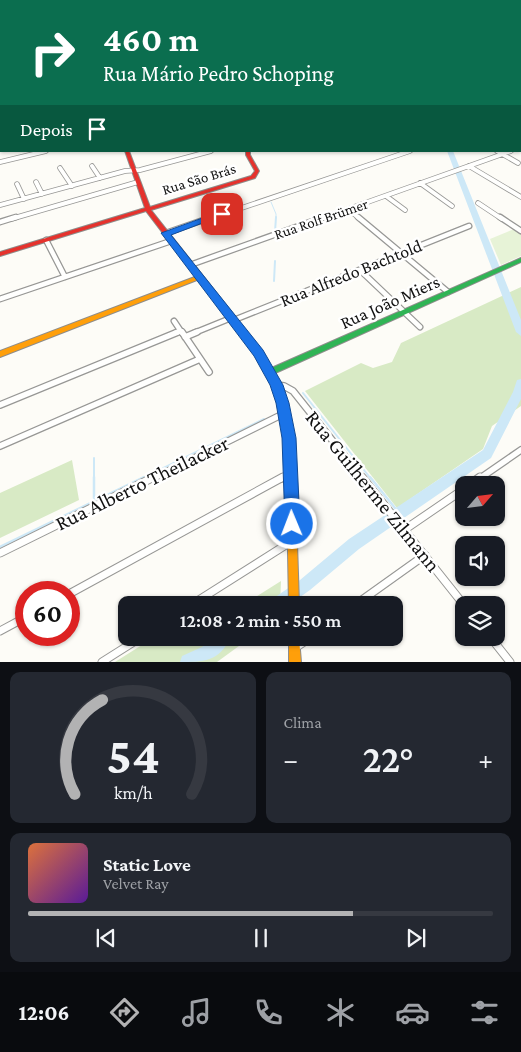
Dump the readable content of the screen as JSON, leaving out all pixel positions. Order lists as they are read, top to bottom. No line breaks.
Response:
{"streets":{"street":["Rua São Brás","Rua Rolf Brümer","Rua Alfredo Bachtold","Rua João Miers","Rua Alberto Theilacker","Rua Guilherme Zilmann"]},"north":"top right","page":{"turn":["460 m","Rua Mário Pedro Schoping"],"then":"Depois","limit":"60","trip":"12:08 · 2 min · 550 m","tile":"Clima","heat":["−","22°","+"],"song":["Static Love","Velvet Ray"],"tabs":"12:06","gauge":["54","km/h"]}}
